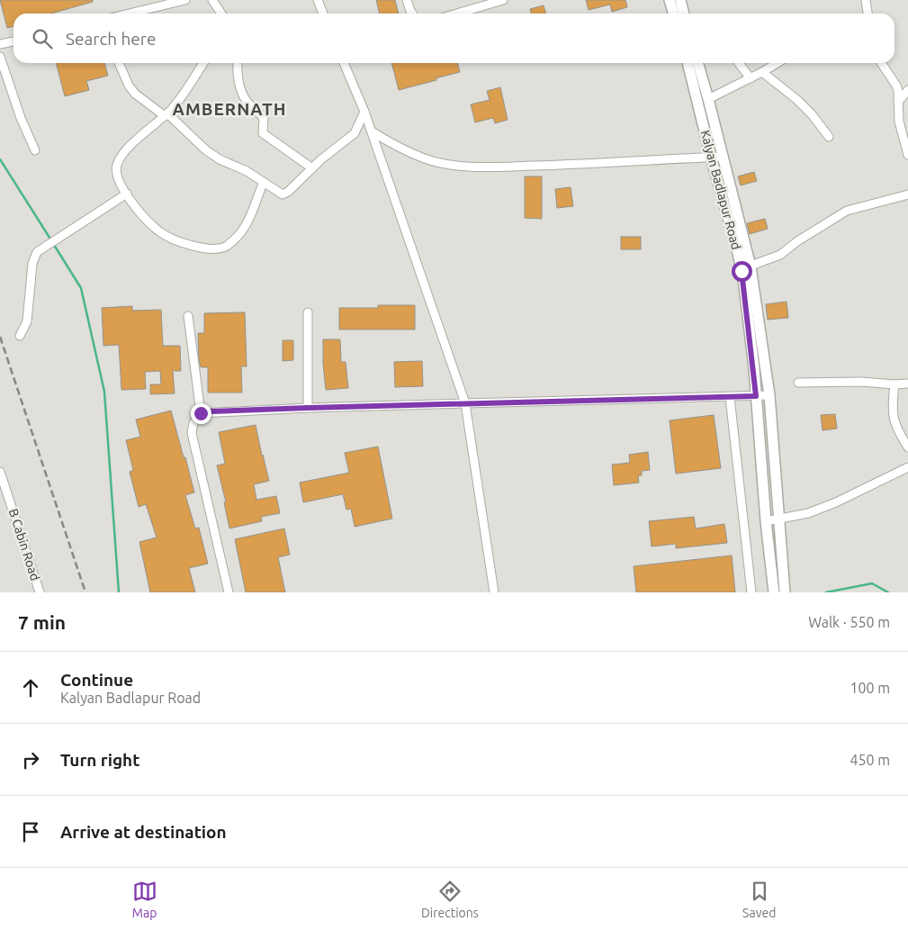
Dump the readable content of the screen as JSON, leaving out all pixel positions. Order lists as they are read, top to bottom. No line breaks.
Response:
{"streets":{"main road":["Kalyan Badlapur Road"],"street":["B Cabin Road"]},"districts":["AMBERNATH"],"page":{"search":"Search here","heading":["7 min","Walk · 550 m"],"list":[["Continue","Kalyan Badlapur Road","100 m"],["Turn right","450 m"],"Arrive at destination"],"nav":["Map","Directions","Saved"]}}
